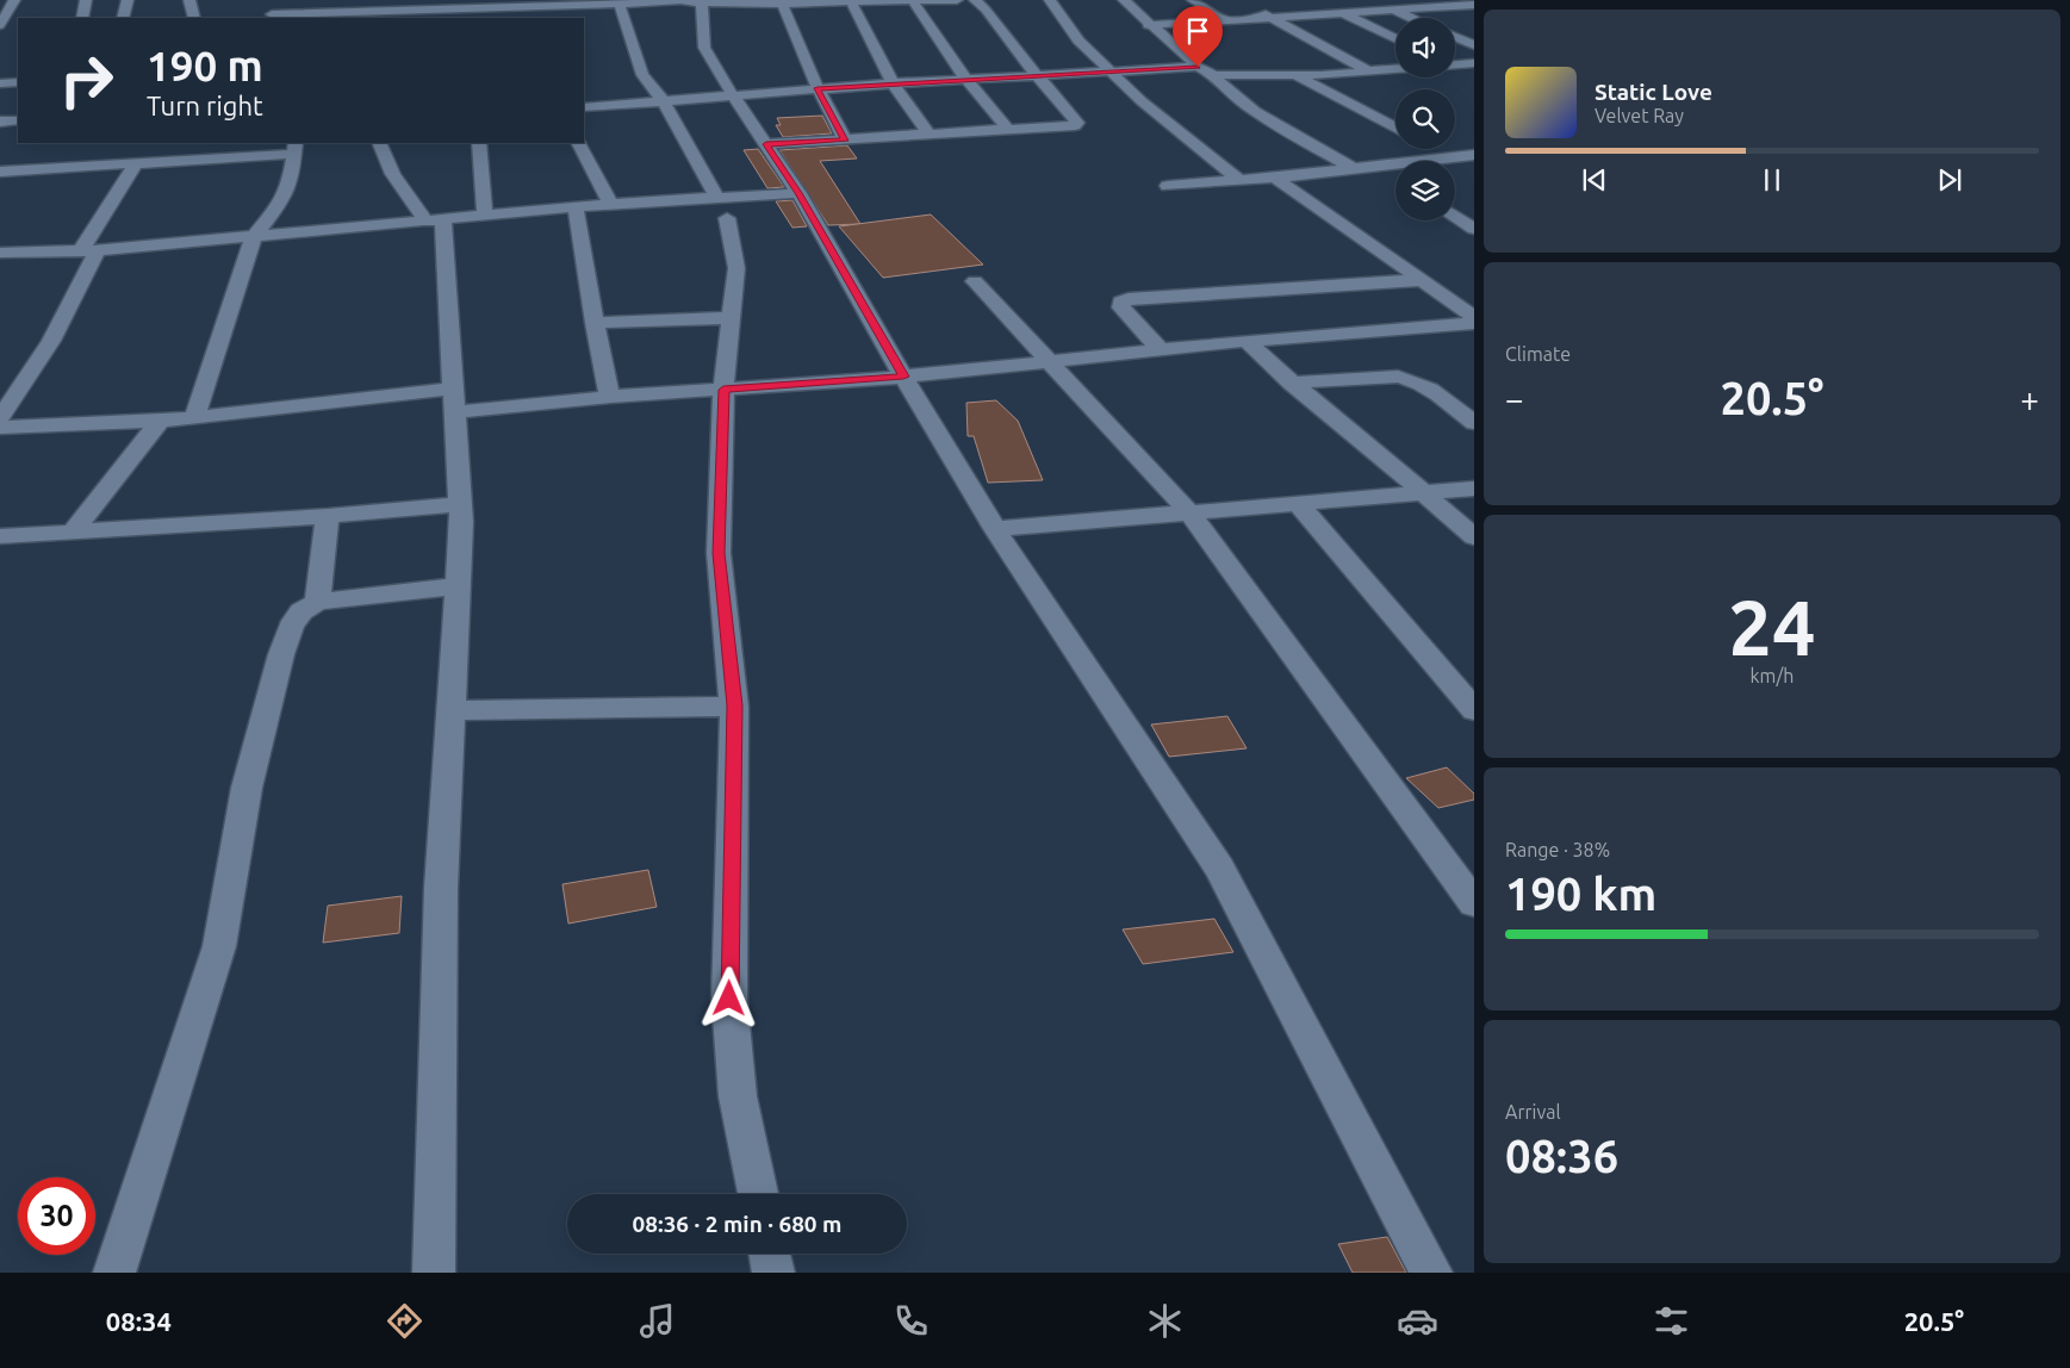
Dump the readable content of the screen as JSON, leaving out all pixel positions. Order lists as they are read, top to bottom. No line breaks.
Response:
{"page":{"turn":["190 m","Turn right"],"song":["Static Love","Velvet Ray"],"tile":["Climate",["24","km/h"],["Range · 38%","190 km"],["Arrival","08:36"]],"heat":["−","20.5°","+"],"limit":"30","trip":"08:36 · 2 min · 680 m","tabs":["08:34","20.5°"]}}
